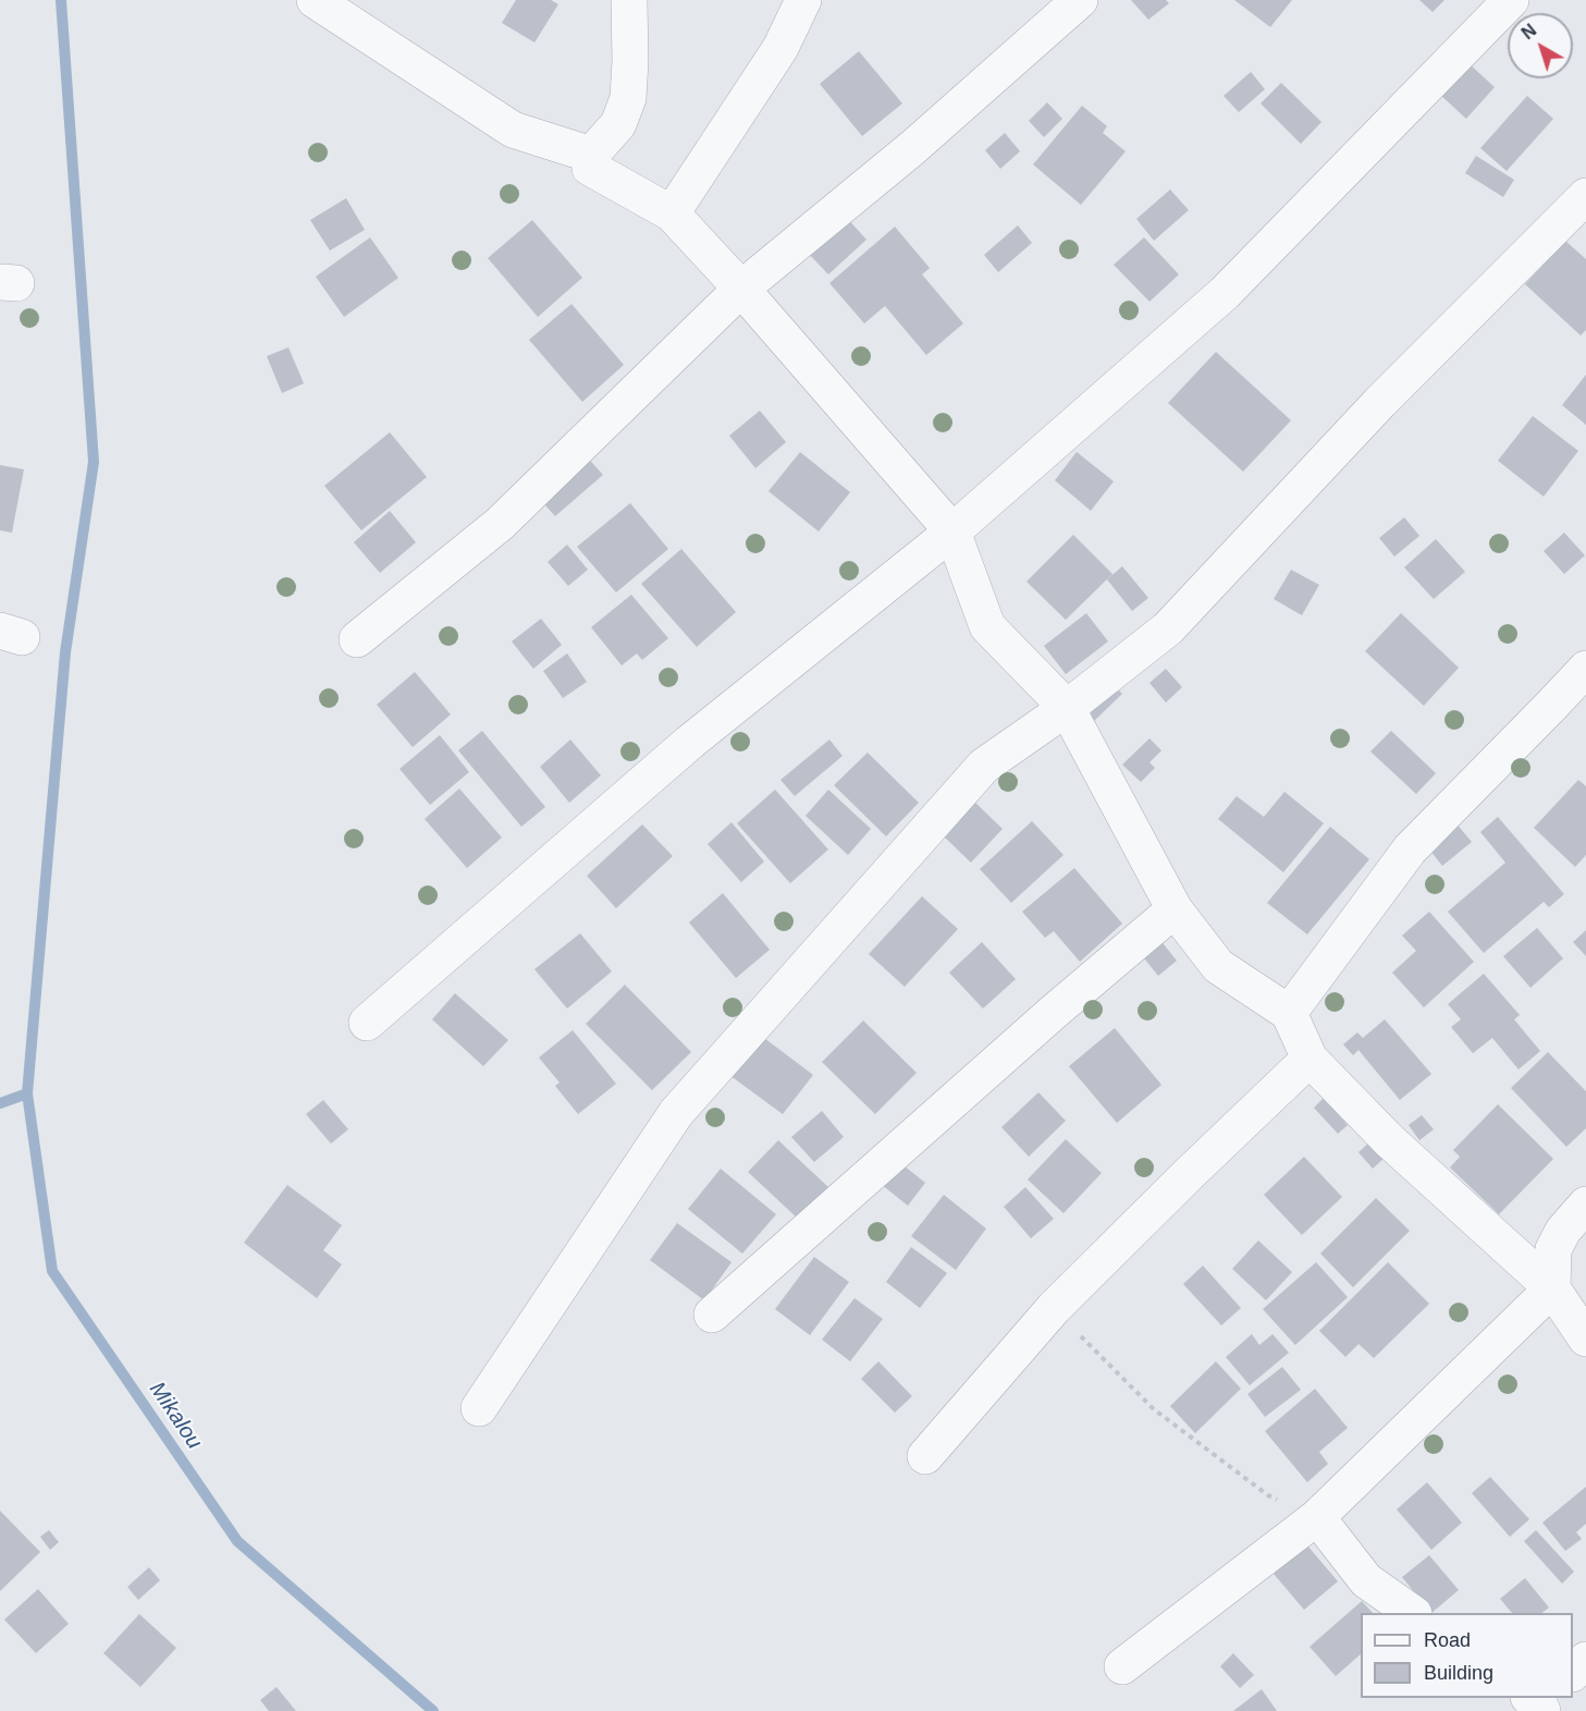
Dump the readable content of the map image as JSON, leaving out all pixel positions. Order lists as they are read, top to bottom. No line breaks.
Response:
{"water":["Mikalou"],"legend":["Road","Building"],"north":"top left"}
